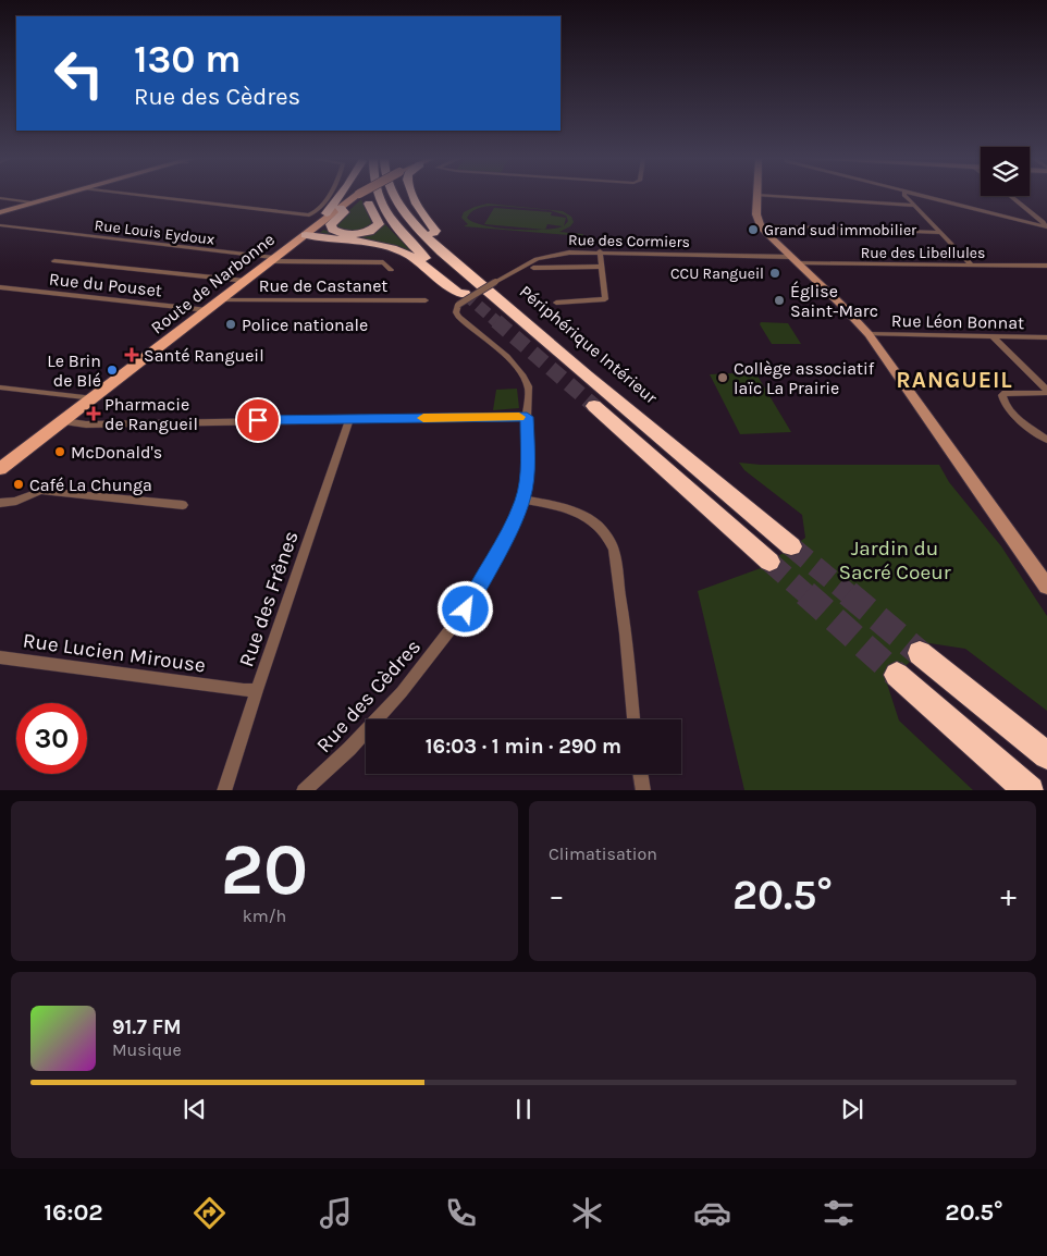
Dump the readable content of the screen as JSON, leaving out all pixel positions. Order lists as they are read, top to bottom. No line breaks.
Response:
{"streets":{"highway":["Périphérique Intérieur"],"main road":["Route de Narbonne"],"street":["Rue Louis Eydoux","Rue des Cormiers","Rue des Libellules","Rue du Pouset","Rue de Castanet","Rue Léon Bonnat","Rue des Frênes","Rue Lucien Mirouse","Rue des Cèdres"]},"crossings":[["Rue Louis Eydoux","Route de Narbonne"],["Rue des Cormiers","Rue des Libellules"],["Rue des Cormiers","Rue des Cèdres"],["Route de Narbonne","Rue du Pouset"],["Route de Narbonne","Rue de Castanet"],["Rue des Frênes","Rue Lucien Mirouse"]],"districts":["RANGUEIL"],"parks":["Jardin du Sacré Coeur"],"places":{"other":["Grand sud immobilier","CCU Rangueil","Église Saint-Marc","Police nationale","Le Brin de Blé","Collège associatif laïc La Prairie","McDonald's","Café La Chunga"],"health":["Santé Rangueil","Pharmacie de Rangueil"]},"page":{"turn":["130 m","Rue des Cèdres"],"limit":"30","trip":"16:03 · 1 min · 290 m","tile":[["20","km/h"],"Climatisation"],"heat":["−","20.5°","+"],"song":["91.7 FM","Musique"],"tabs":["16:02","20.5°"]}}
